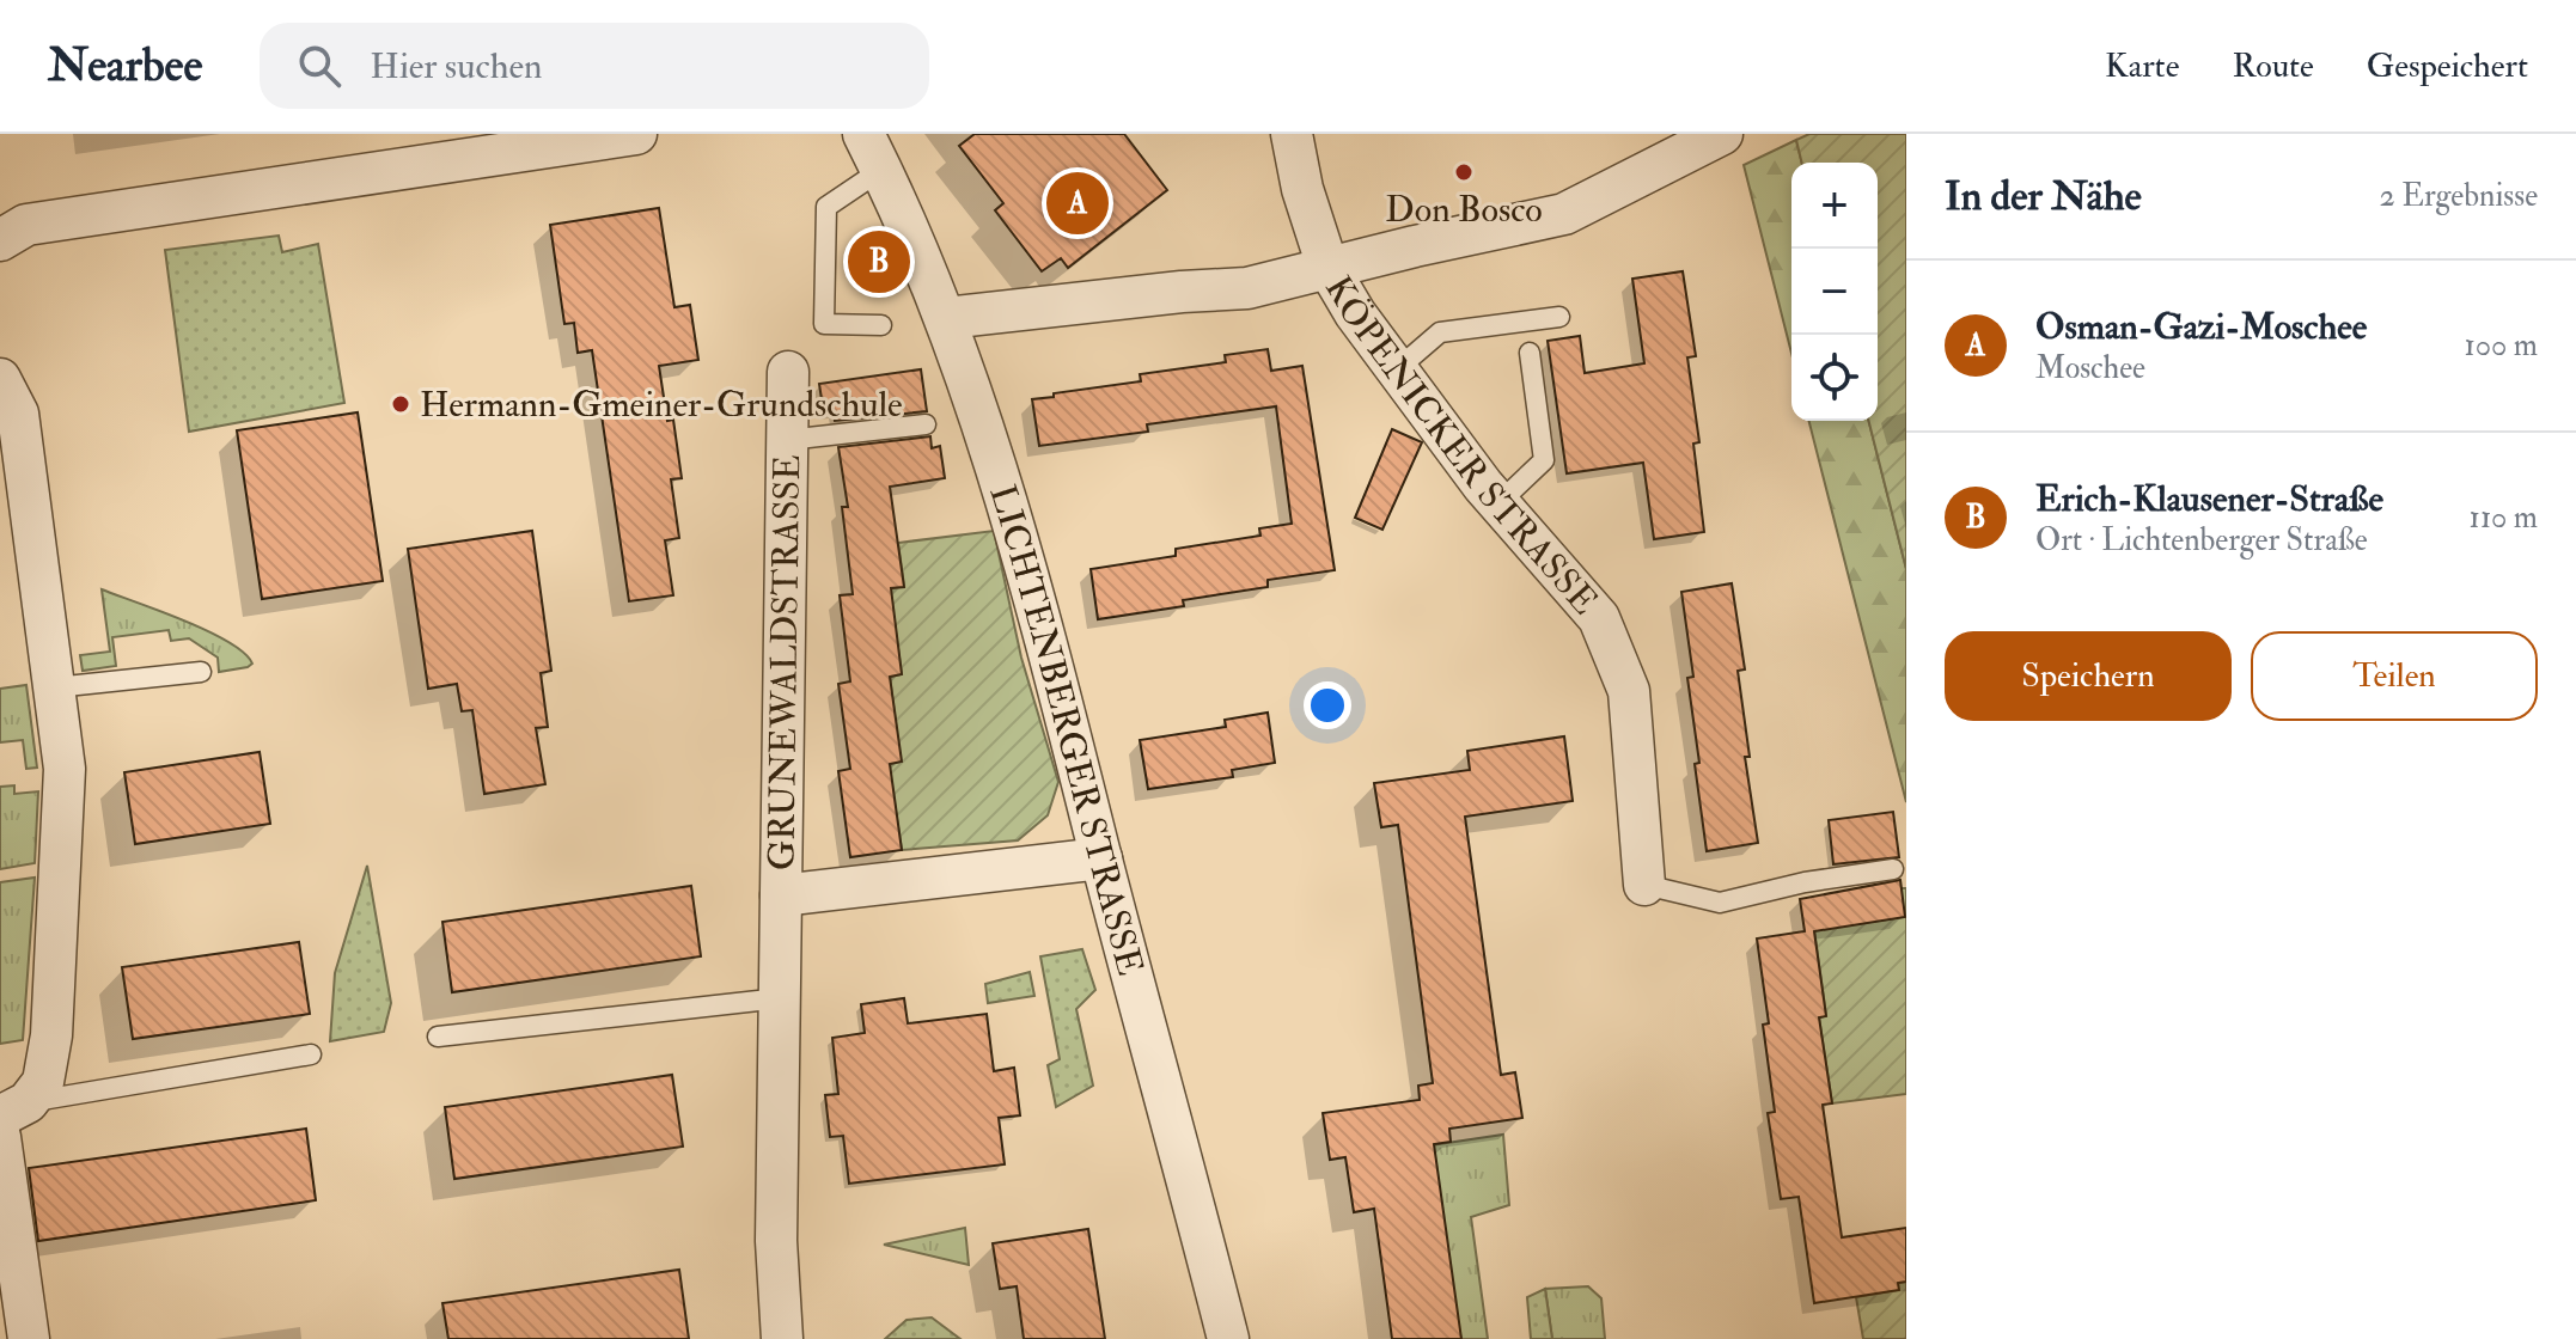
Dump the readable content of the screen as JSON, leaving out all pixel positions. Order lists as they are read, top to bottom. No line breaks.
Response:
{"streets":{"street":["KÖPENICKER STRASSE","GRUNEWALDSTRASSE","LICHTENBERGER STRASSE"]},"crossings":[["KÖPENICKER STRASSE","LICHTENBERGER STRASSE"],["GRUNEWALDSTRASSE","LICHTENBERGER STRASSE"]],"places":["Don Bosco","Hermann-Gmeiner-Grundschule"],"page":{"header":"Nearbee","search":"Hier suchen","nav":["Karte","Route","Gespeichert"],"heading":["In der Nähe","2 Ergebnisse"],"map_buttons":["+","−"],"pins":["A","B"],"list":[{"mark":"A","name":"Osman-Gazi-Moschee","note":"Moschee","value":"100 m"},{"mark":"B","name":"Erich-Klausener-Straße","note":"Ort · Lichtenberger Straße","value":"110 m"}],"buttons":["Speichern","Teilen"]}}
